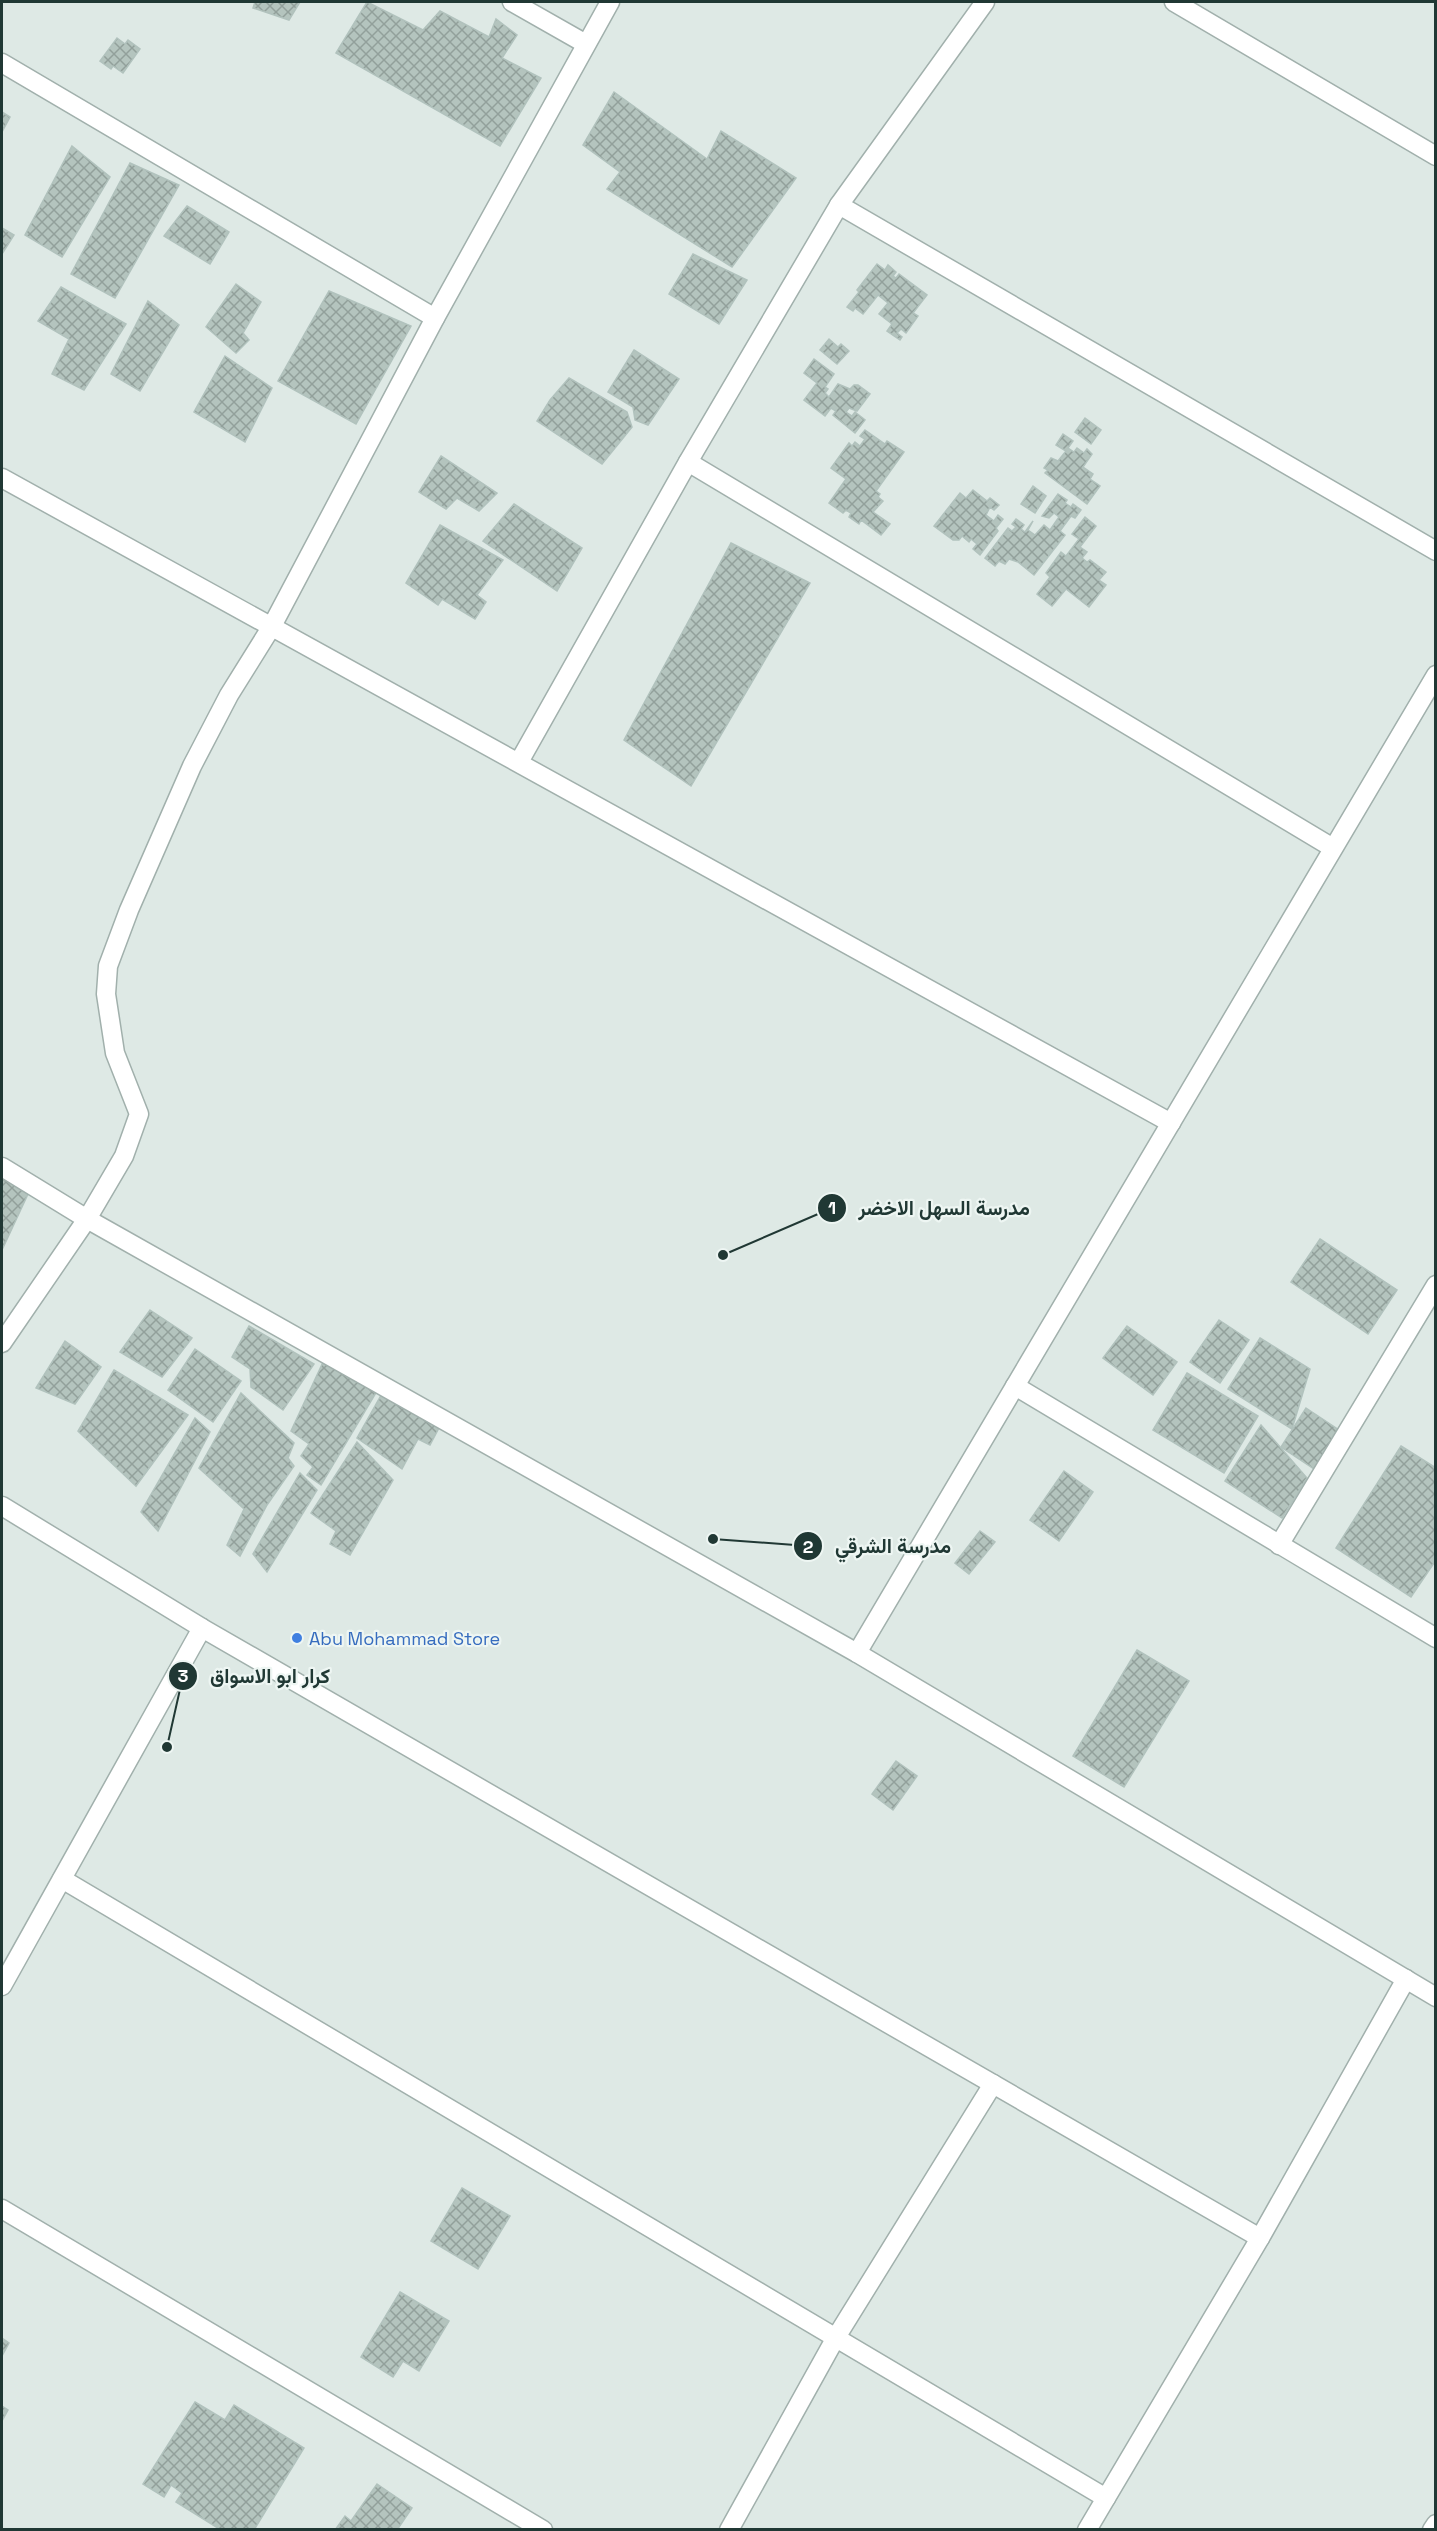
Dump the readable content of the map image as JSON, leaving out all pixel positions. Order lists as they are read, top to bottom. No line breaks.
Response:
{"places":["مدرسة السهل الاخضر","مدرسة الشرقي","Abu Mohammad Store","كرار ابو الاسواق"]}
